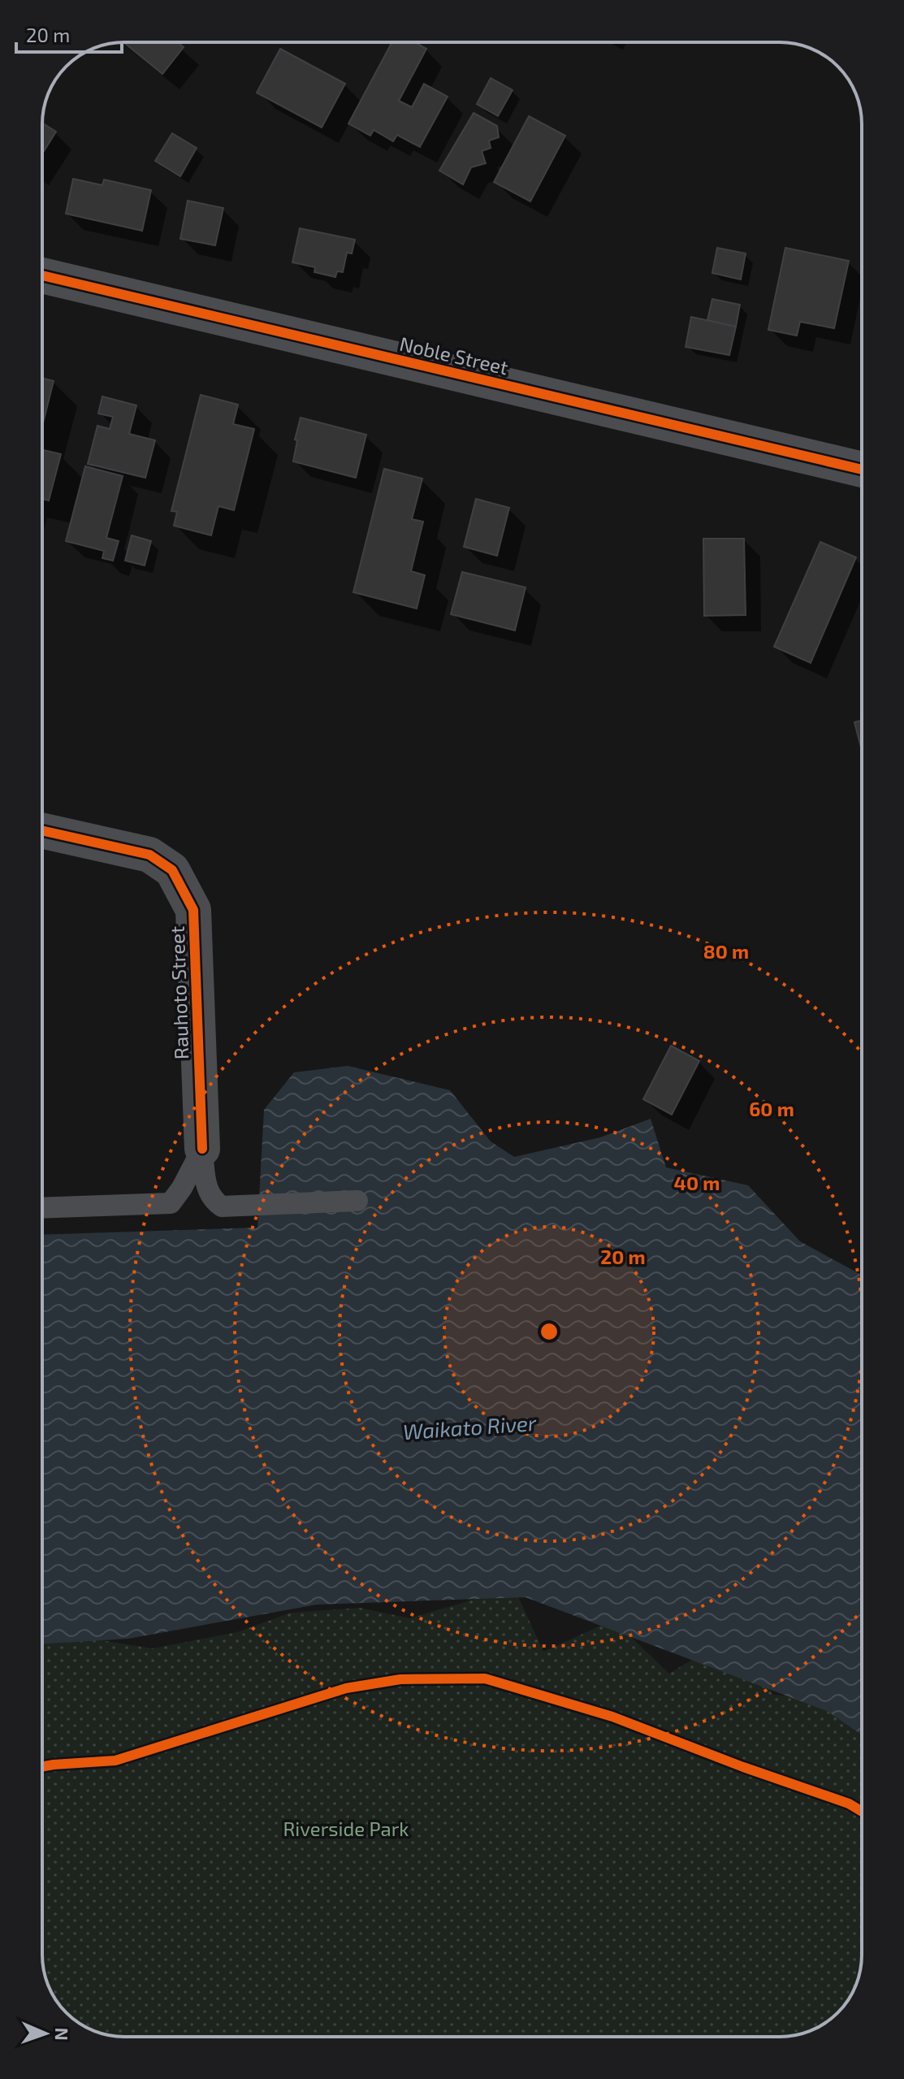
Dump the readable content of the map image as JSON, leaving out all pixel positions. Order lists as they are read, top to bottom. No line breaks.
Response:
{"streets":{"street":["Noble Street","Rauhoto Street"]},"water":["Waikato River"],"parks":["Riverside Park"],"scale_bar":"20 m","north":"right","rings":["80 m","60 m","40 m","20 m"]}
